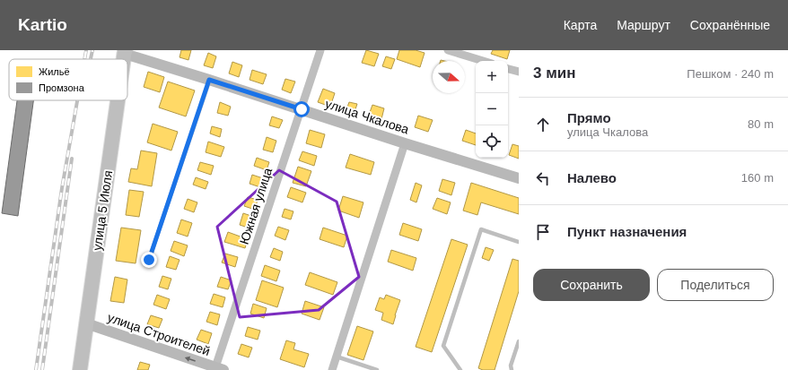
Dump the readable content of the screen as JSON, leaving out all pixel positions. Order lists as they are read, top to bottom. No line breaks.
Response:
{"streets":{"highway":["улица 5 Июля"],"street":["улица Чкалова","Южная улица","улица Строителей"]},"crossings":[["улица Чкалова","Южная улица"],["Южная улица","улица Строителей"],["улица 5 Июля","улица Строителей"]],"one_way":["улица Строителей"],"legend":["Жильё","Промзона"],"north":"right","page":{"header":"Kartio","nav":["Карта","Маршрут","Сохранённые"],"heading":["3 мин","Пешком · 240 m"],"map_buttons":["+","−"],"list":[["Прямо","улица Чкалова","80 m"],["Налево","160 m"],"Пункт назначения"],"buttons":["Сохранить","Поделиться"]}}
